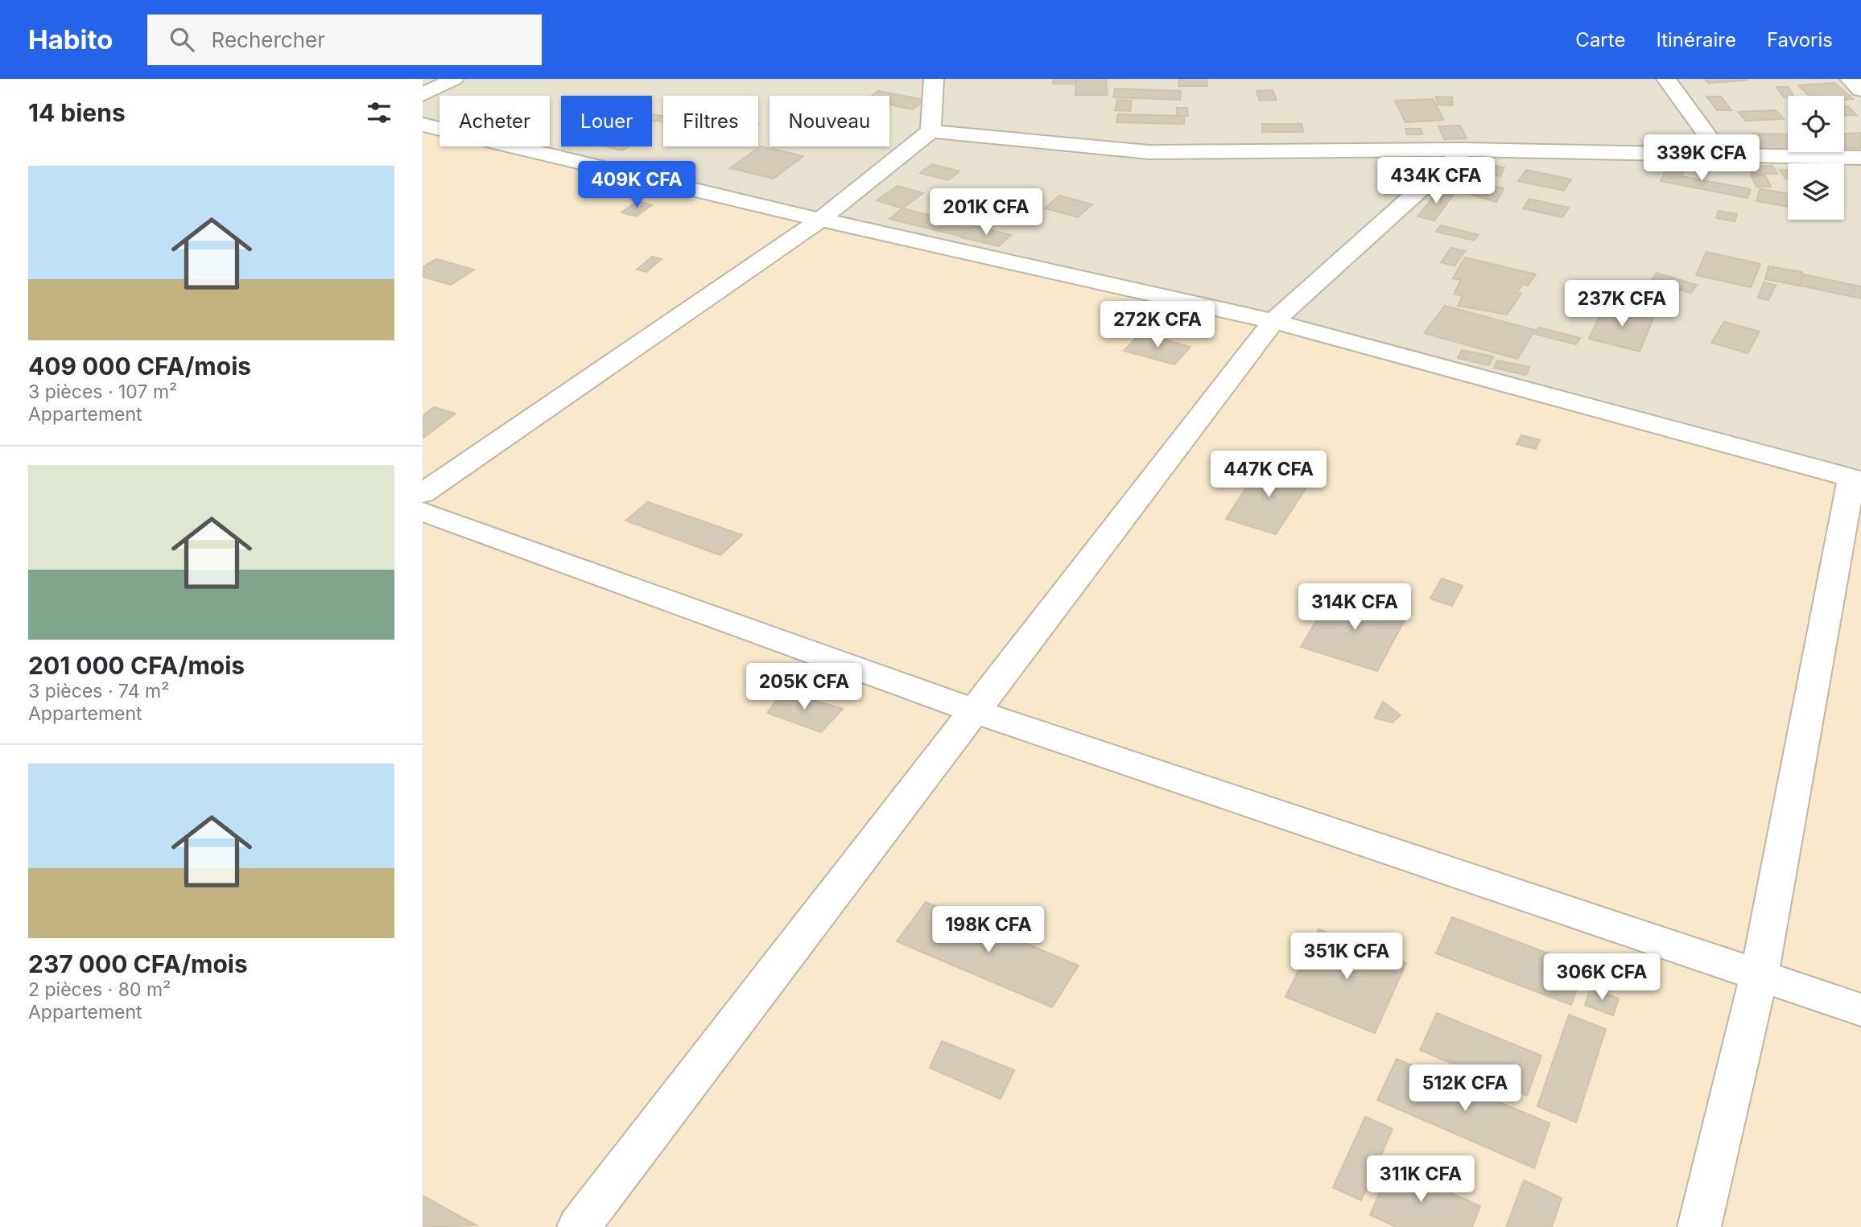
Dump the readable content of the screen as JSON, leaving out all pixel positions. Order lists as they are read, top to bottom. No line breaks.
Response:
{"page":{"header":"Habito","search":"Rechercher","nav":["Carte","Itinéraire","Favoris"],"heading":"14 biens","chip":["Acheter","Louer","Filtres","Nouveau"],"price":["339K CFA","434K CFA","409K CFA","201K CFA","237K CFA","272K CFA","447K CFA","314K CFA","205K CFA","198K CFA","351K CFA","306K CFA","512K CFA","311K CFA"],"list":[{"name":"409 000 CFA/mois","note":"3 pièces · 107 m² · Appartement"},{"name":"201 000 CFA/mois","note":"3 pièces · 74 m² · Appartement"},{"name":"237 000 CFA/mois","note":"2 pièces · 80 m² · Appartement"}]}}
